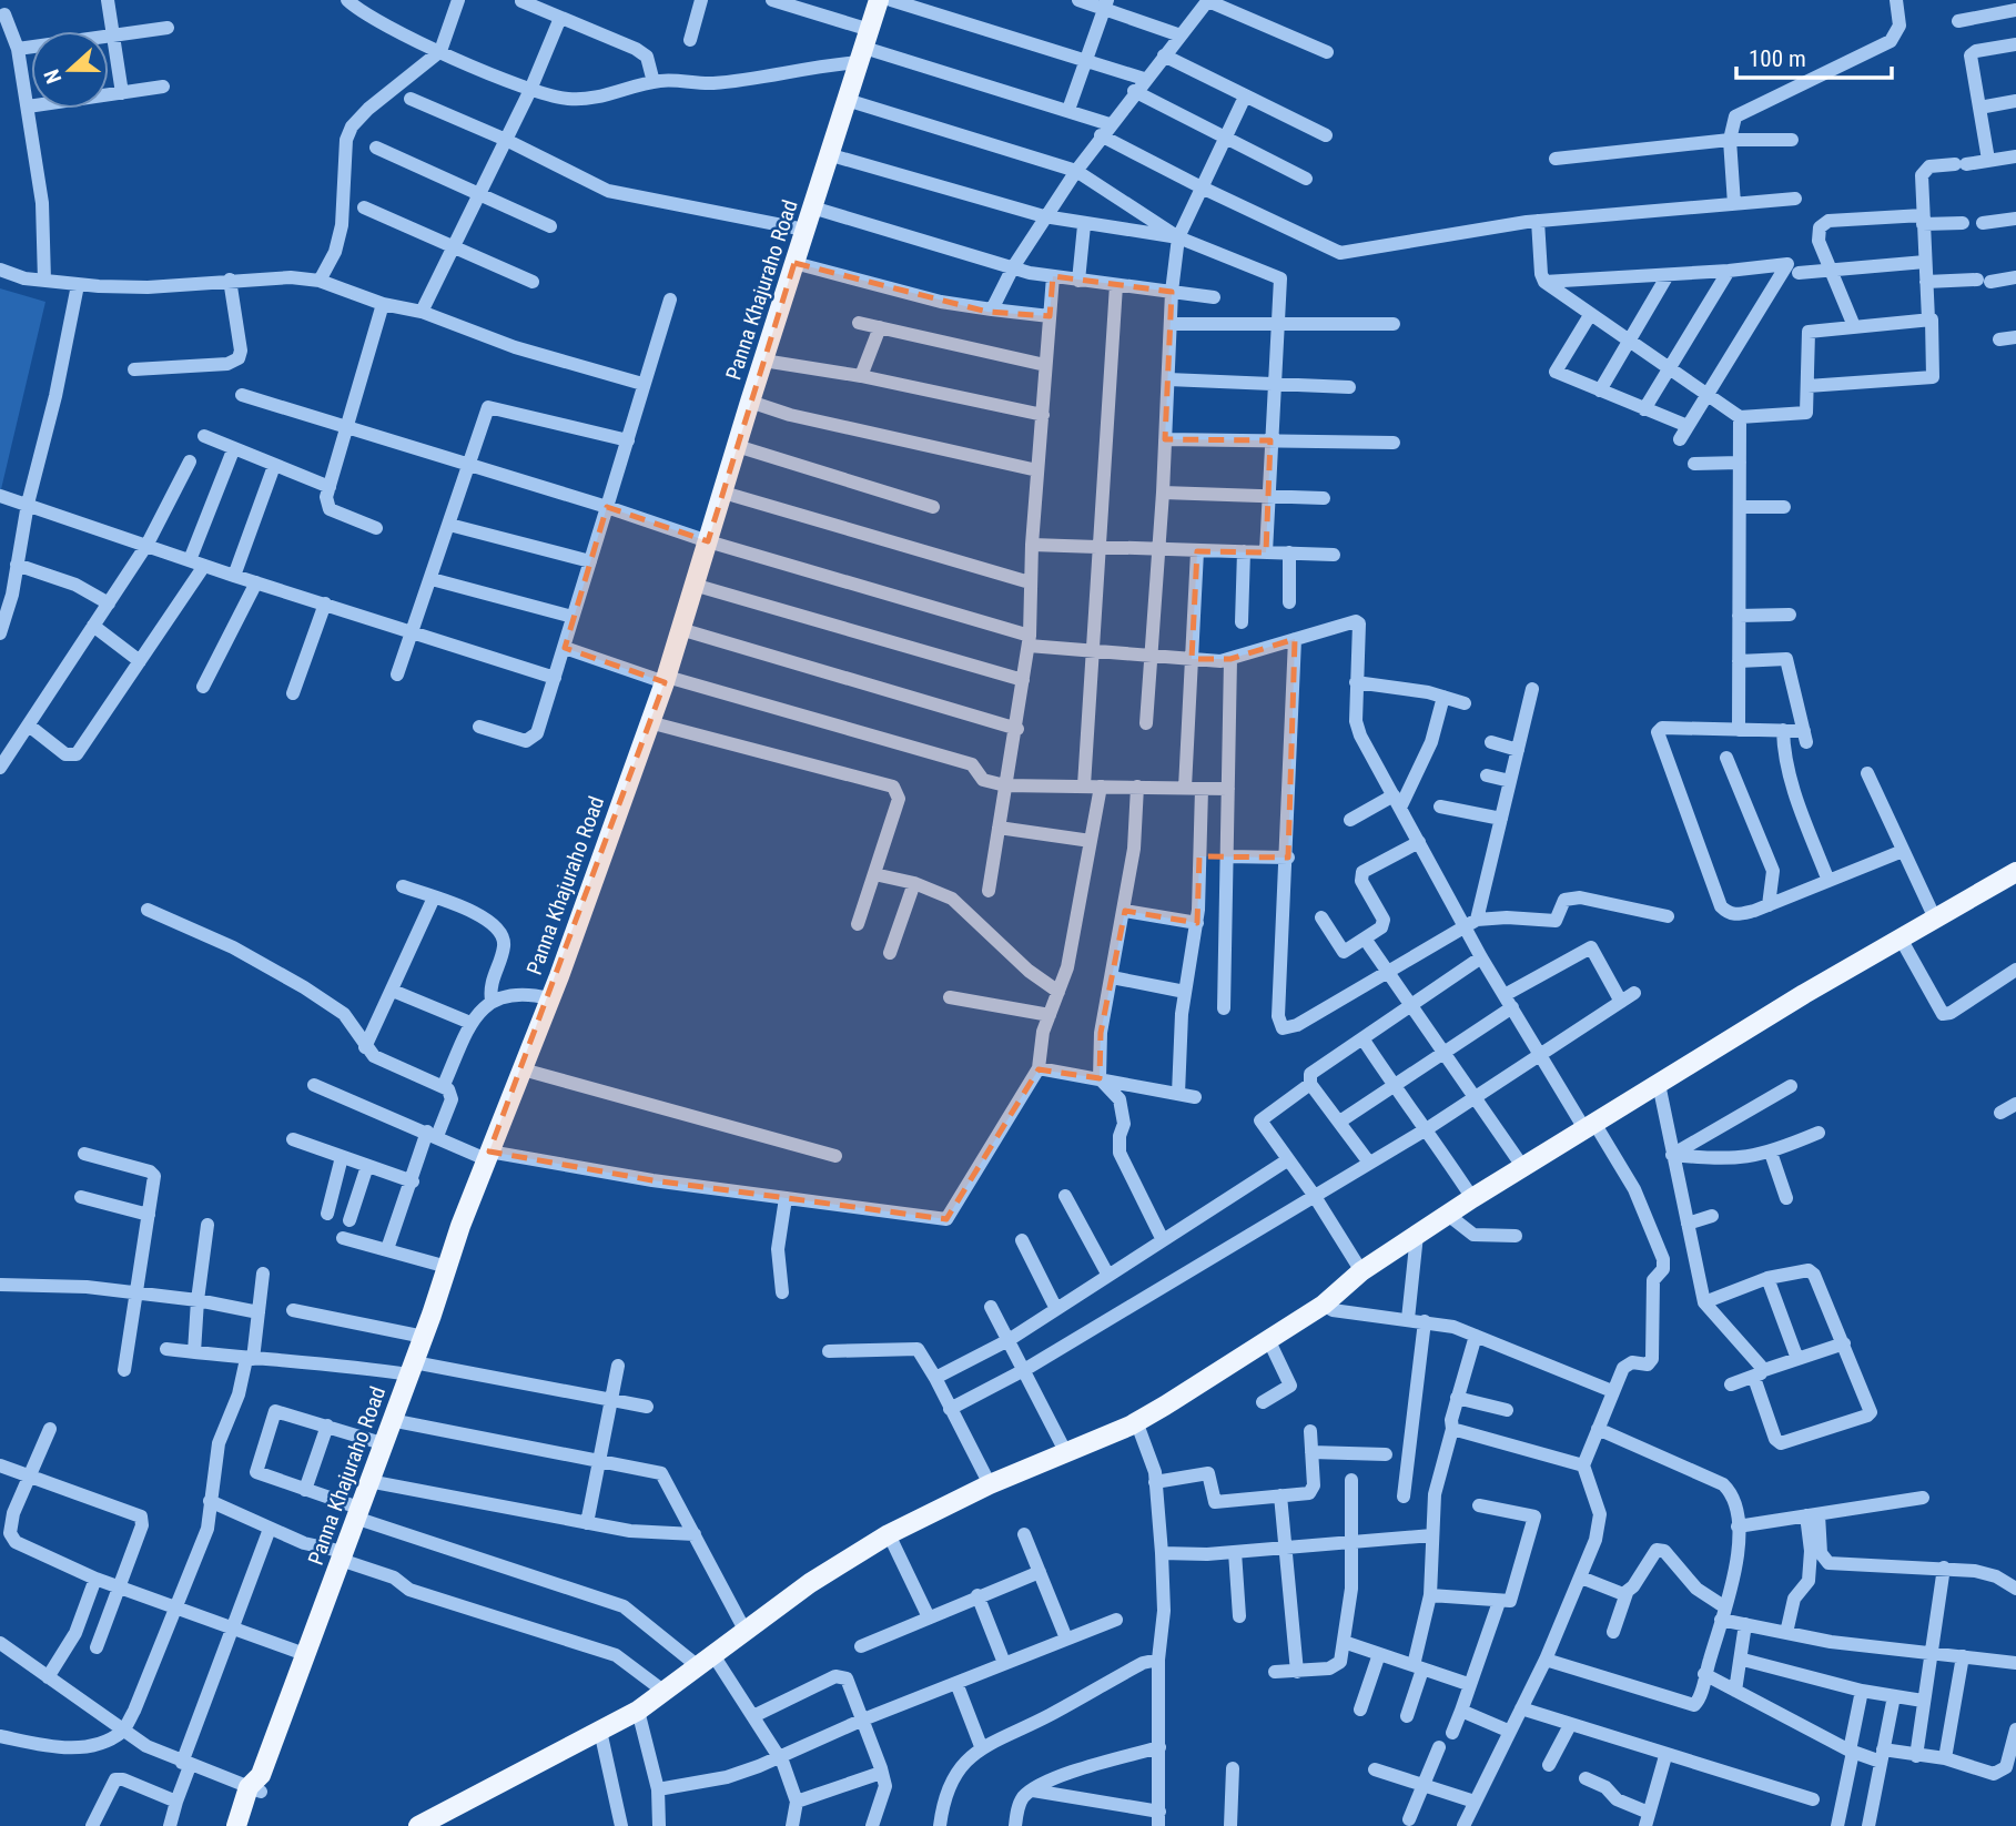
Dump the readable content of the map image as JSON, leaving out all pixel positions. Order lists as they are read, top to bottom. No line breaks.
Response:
{"streets":{"main road":["Panna Khajuraho Road"]},"scale_bar":"100 m","north":"left"}
